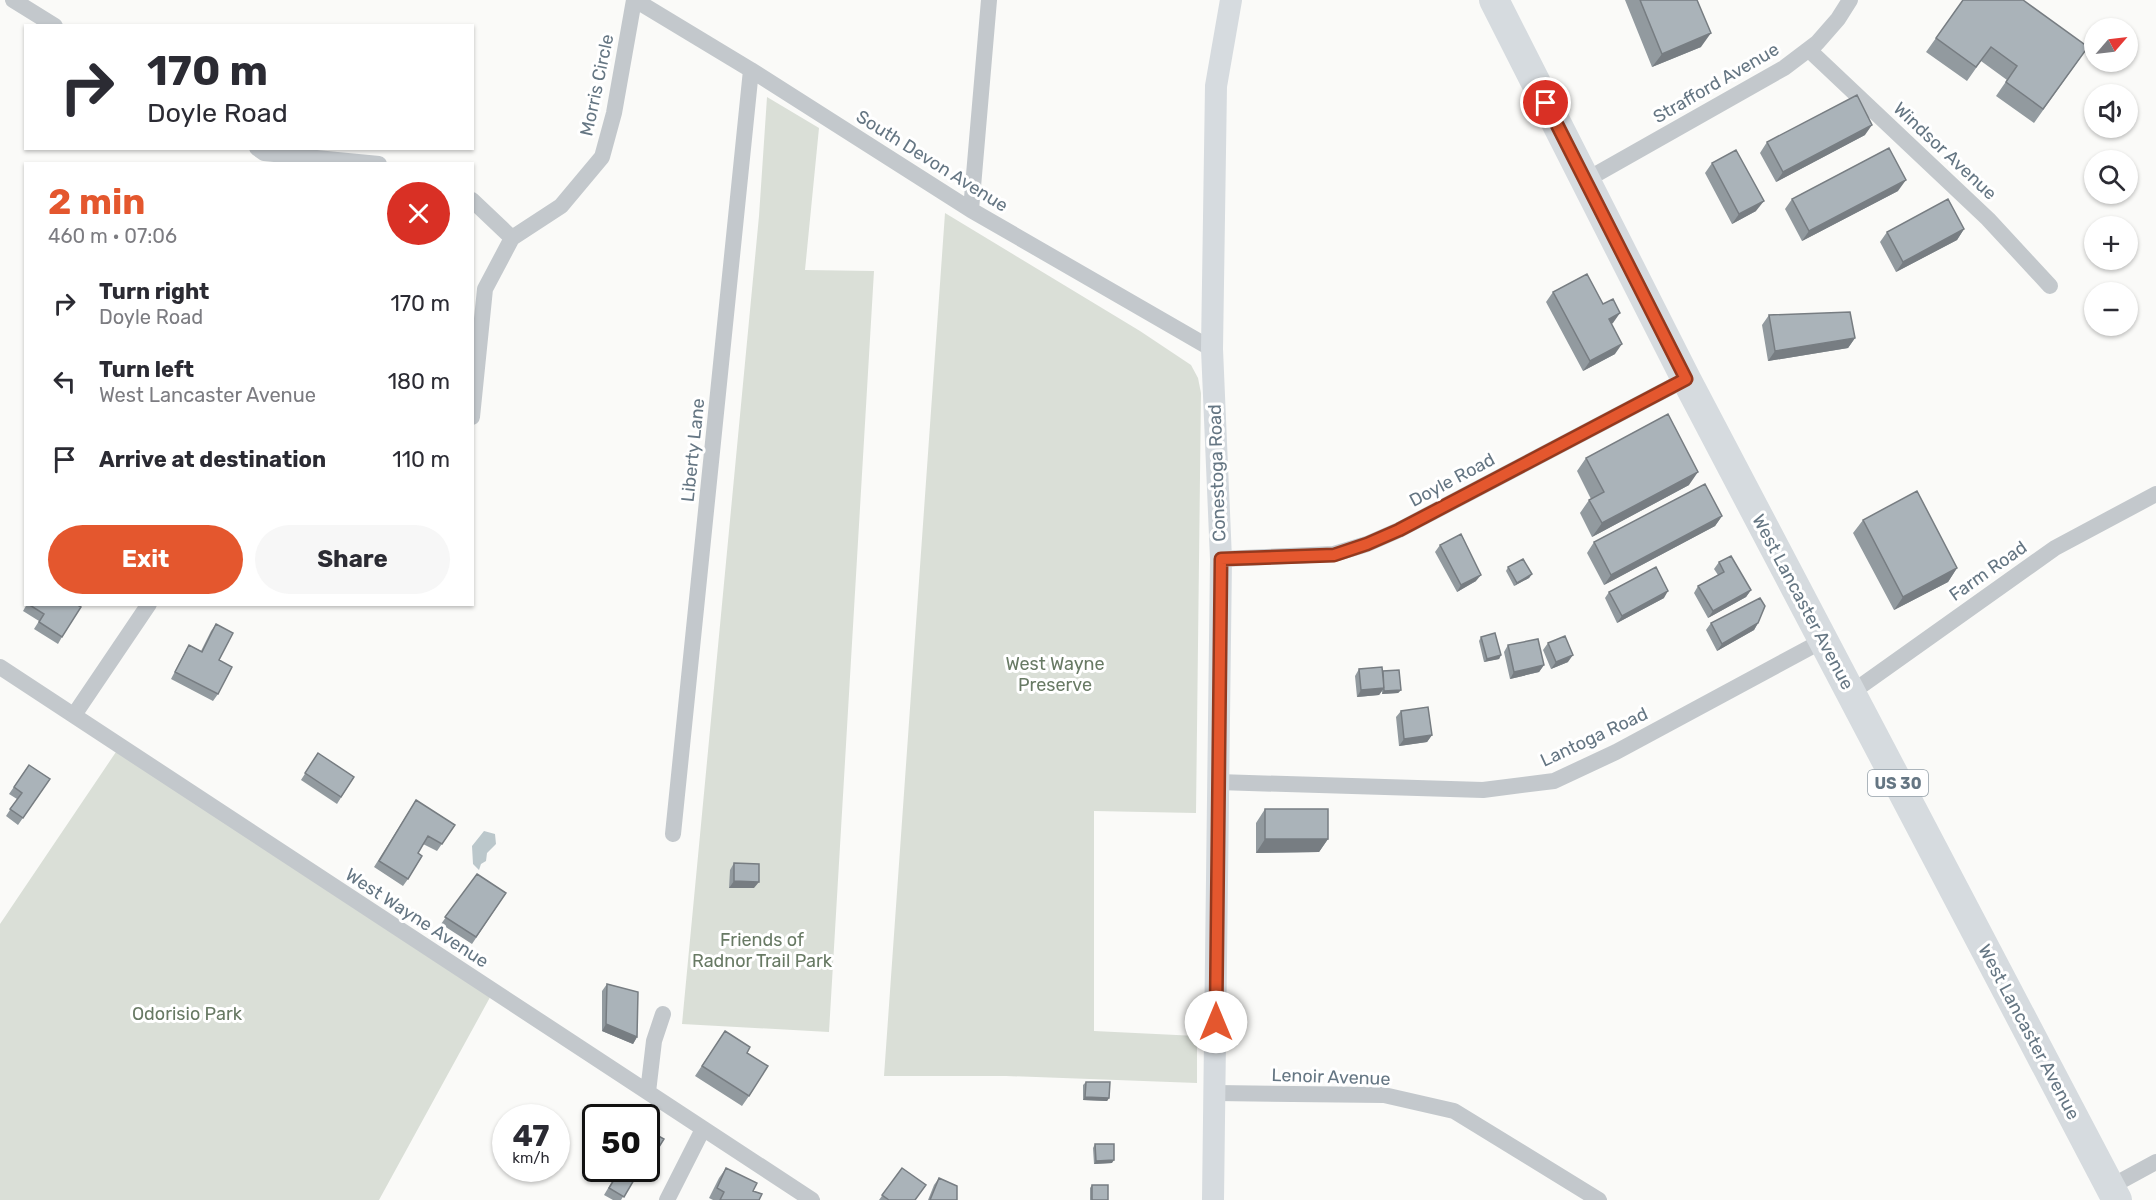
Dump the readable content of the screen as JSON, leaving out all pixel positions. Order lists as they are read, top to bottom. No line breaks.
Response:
{"streets":{"highway":["West Lancaster Avenue","US 30"],"main road":["Conestoga Road"],"street":["Strafford Avenue","Morris Circle","Windsor Avenue","South Devon Avenue","Liberty Lane","Doyle Road","Farm Road","Lantoga Road","West Wayne Avenue","Lenoir Avenue"]},"crossings":[["Strafford Avenue","Windsor Avenue"],["Strafford Avenue","West Lancaster Avenue"],["Morris Circle","South Devon Avenue"],["South Devon Avenue","Liberty Lane"],["South Devon Avenue","Conestoga Road"],["Conestoga Road","Doyle Road"],["Conestoga Road","Lantoga Road"],["Conestoga Road","Lenoir Avenue"],["Doyle Road","West Lancaster Avenue"],["Farm Road","West Lancaster Avenue"],["West Lancaster Avenue","Lantoga Road"]],"parks":["West Wayne Preserve","Friends of Radnor Trail Park","Odorisio Park"],"north":"top right","page":{"map_buttons":["+","−"],"turn":["170 m","Doyle Road"],"heading":["2 min","460 m · 07:06"],"list":[{"name":"Turn right","note":"Doyle Road","value":"170 m"},{"name":"Turn left","note":"West Lancaster Avenue","value":"180 m"},{"name":"Arrive at destination","value":"110 m"}],"buttons":["Exit","Share"],"speed":"47 km/h","limit":"50"}}
